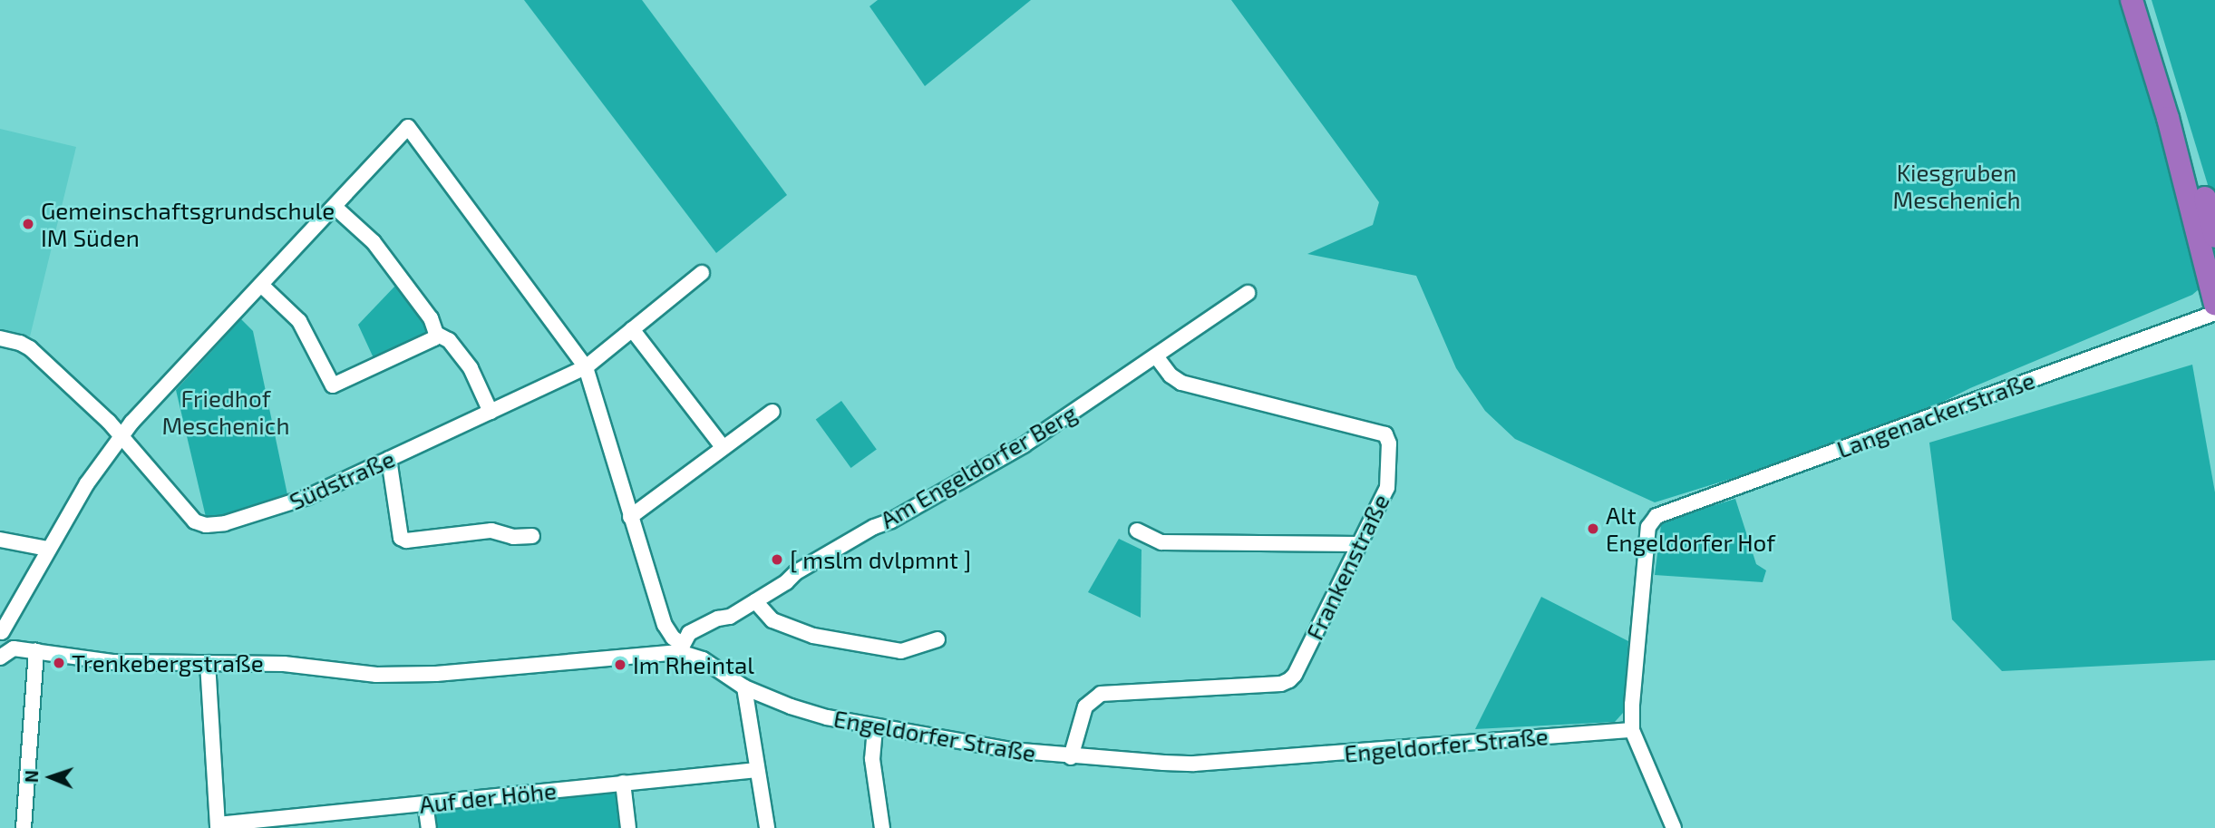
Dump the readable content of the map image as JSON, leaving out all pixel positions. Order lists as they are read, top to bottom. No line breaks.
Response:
{"streets":{"street":["Langenackerstraße","Am Engeldorfer Berg","Südstraße","Frankenstraße","Engeldorfer Straße","Auf der Höhe"]},"crossings":[["Langenackerstraße","Engeldorfer Straße"],["Am Engeldorfer Berg","Frankenstraße"],["Am Engeldorfer Berg","Engeldorfer Straße"],["Frankenstraße","Engeldorfer Straße"]],"parks":["Kiesgruben Meschenich","Friedhof Meschenich"],"places":["Gemeinschaftsgrundschule IM Süden","Alt Engeldorfer Hof","[ mslm dvlpmnt ]","Trenkebergstraße","Im Rheintal"],"north":"left"}
